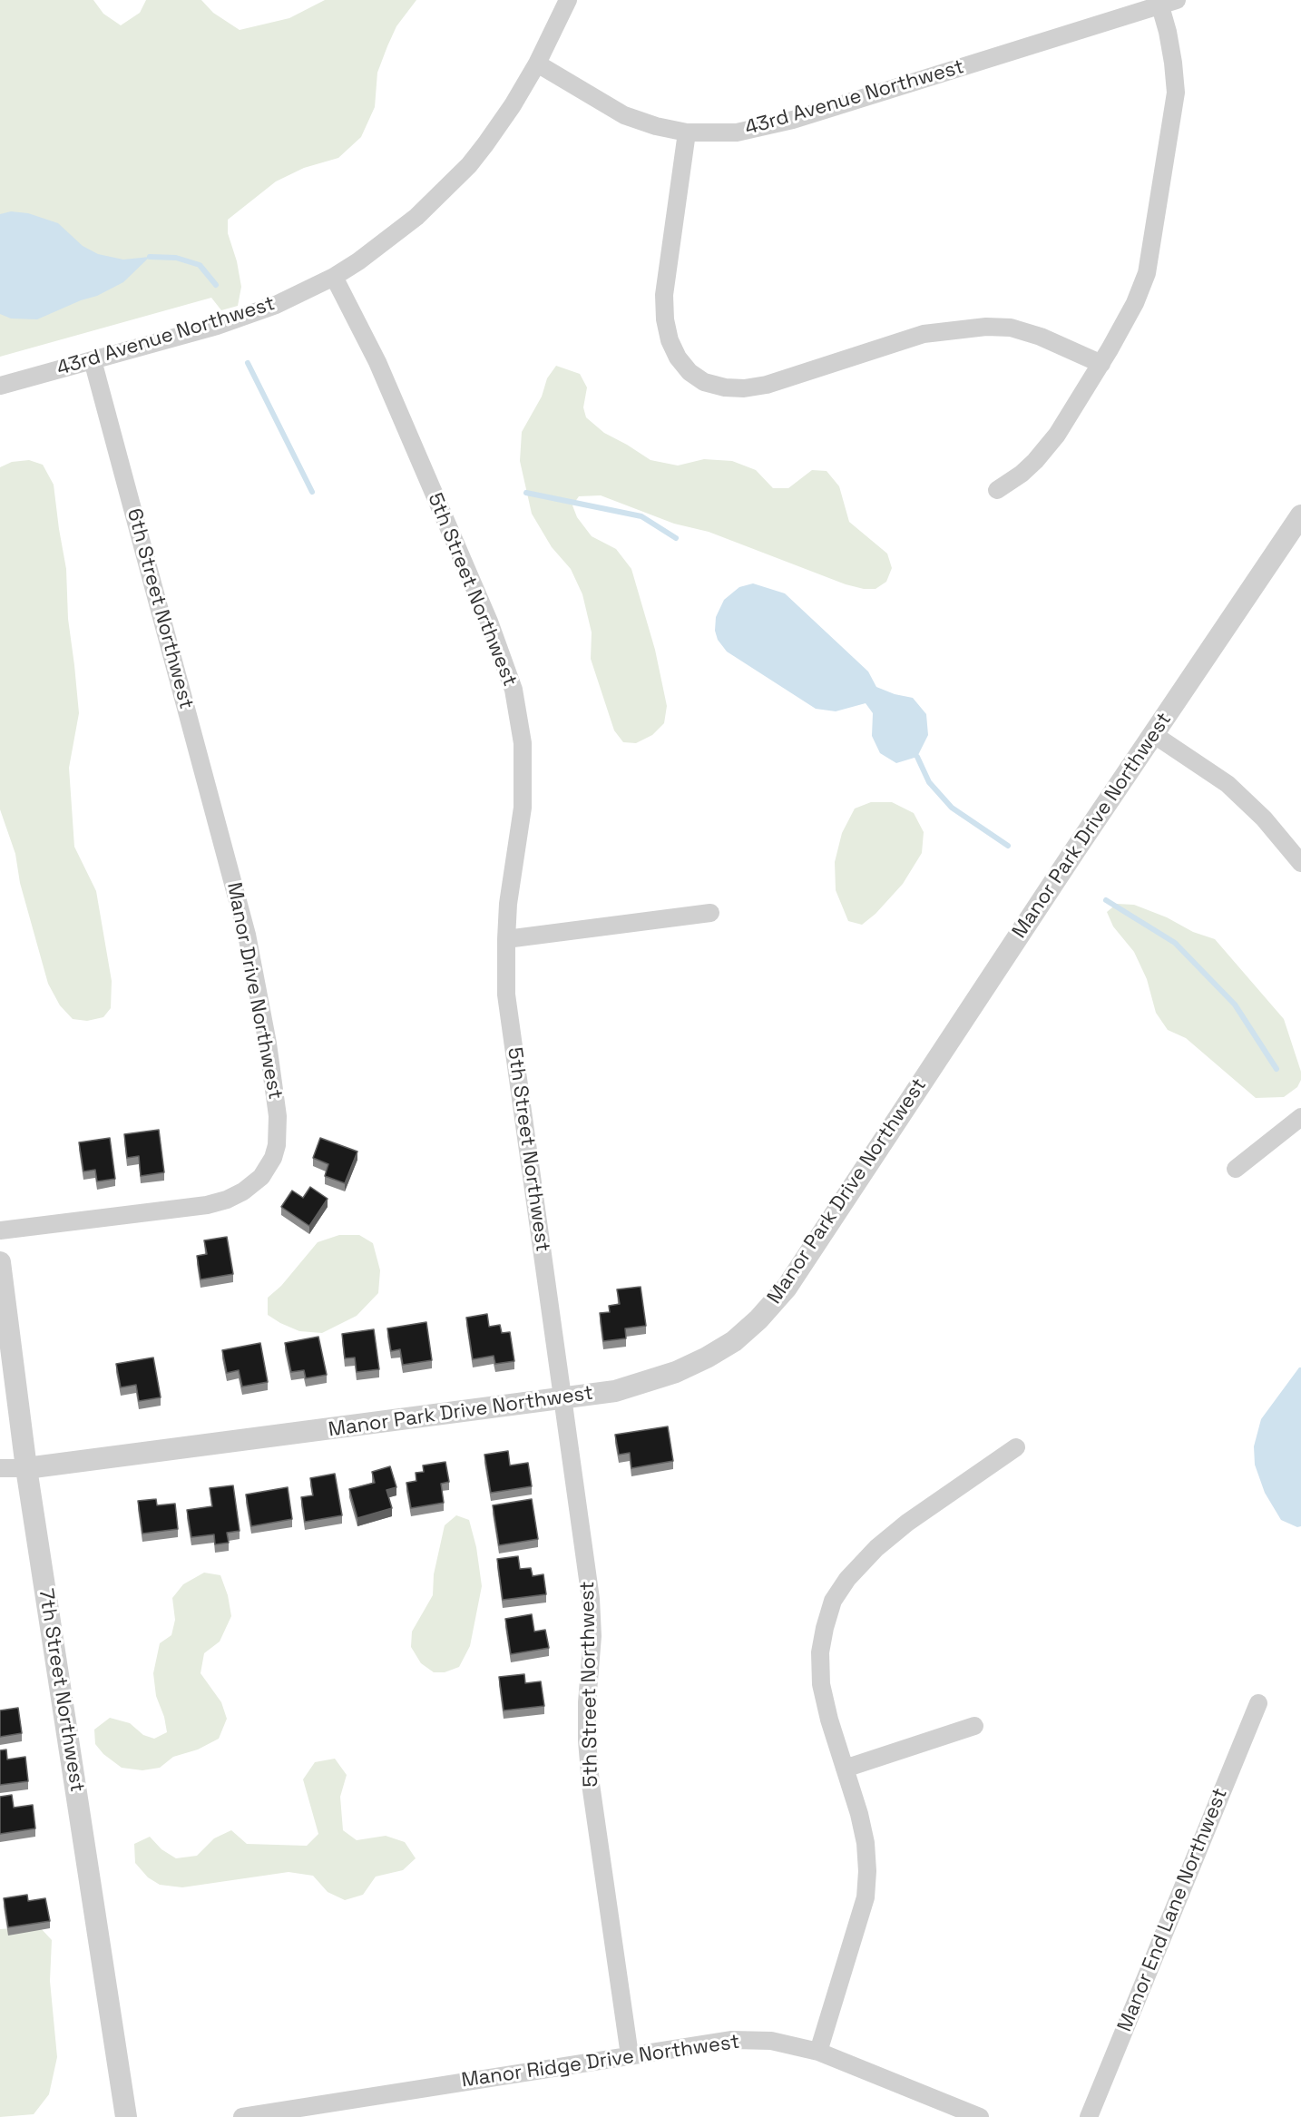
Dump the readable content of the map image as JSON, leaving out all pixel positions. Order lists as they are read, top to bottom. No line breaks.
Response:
{"streets":{"street":["43rd Avenue Northwest","5th Street Northwest","6th Street Northwest","Manor Park Drive Northwest","Manor Drive Northwest","7th Street Northwest","Manor End Lane Northwest","Manor Ridge Drive Northwest"]},"crossings":[["43rd Avenue Northwest","5th Street Northwest"],["43rd Avenue Northwest","6th Street Northwest"],["5th Street Northwest","Manor Park Drive Northwest"],["5th Street Northwest","Manor Ridge Drive Northwest"],["6th Street Northwest","Manor Drive Northwest"],["Manor Park Drive Northwest","7th Street Northwest"]]}
